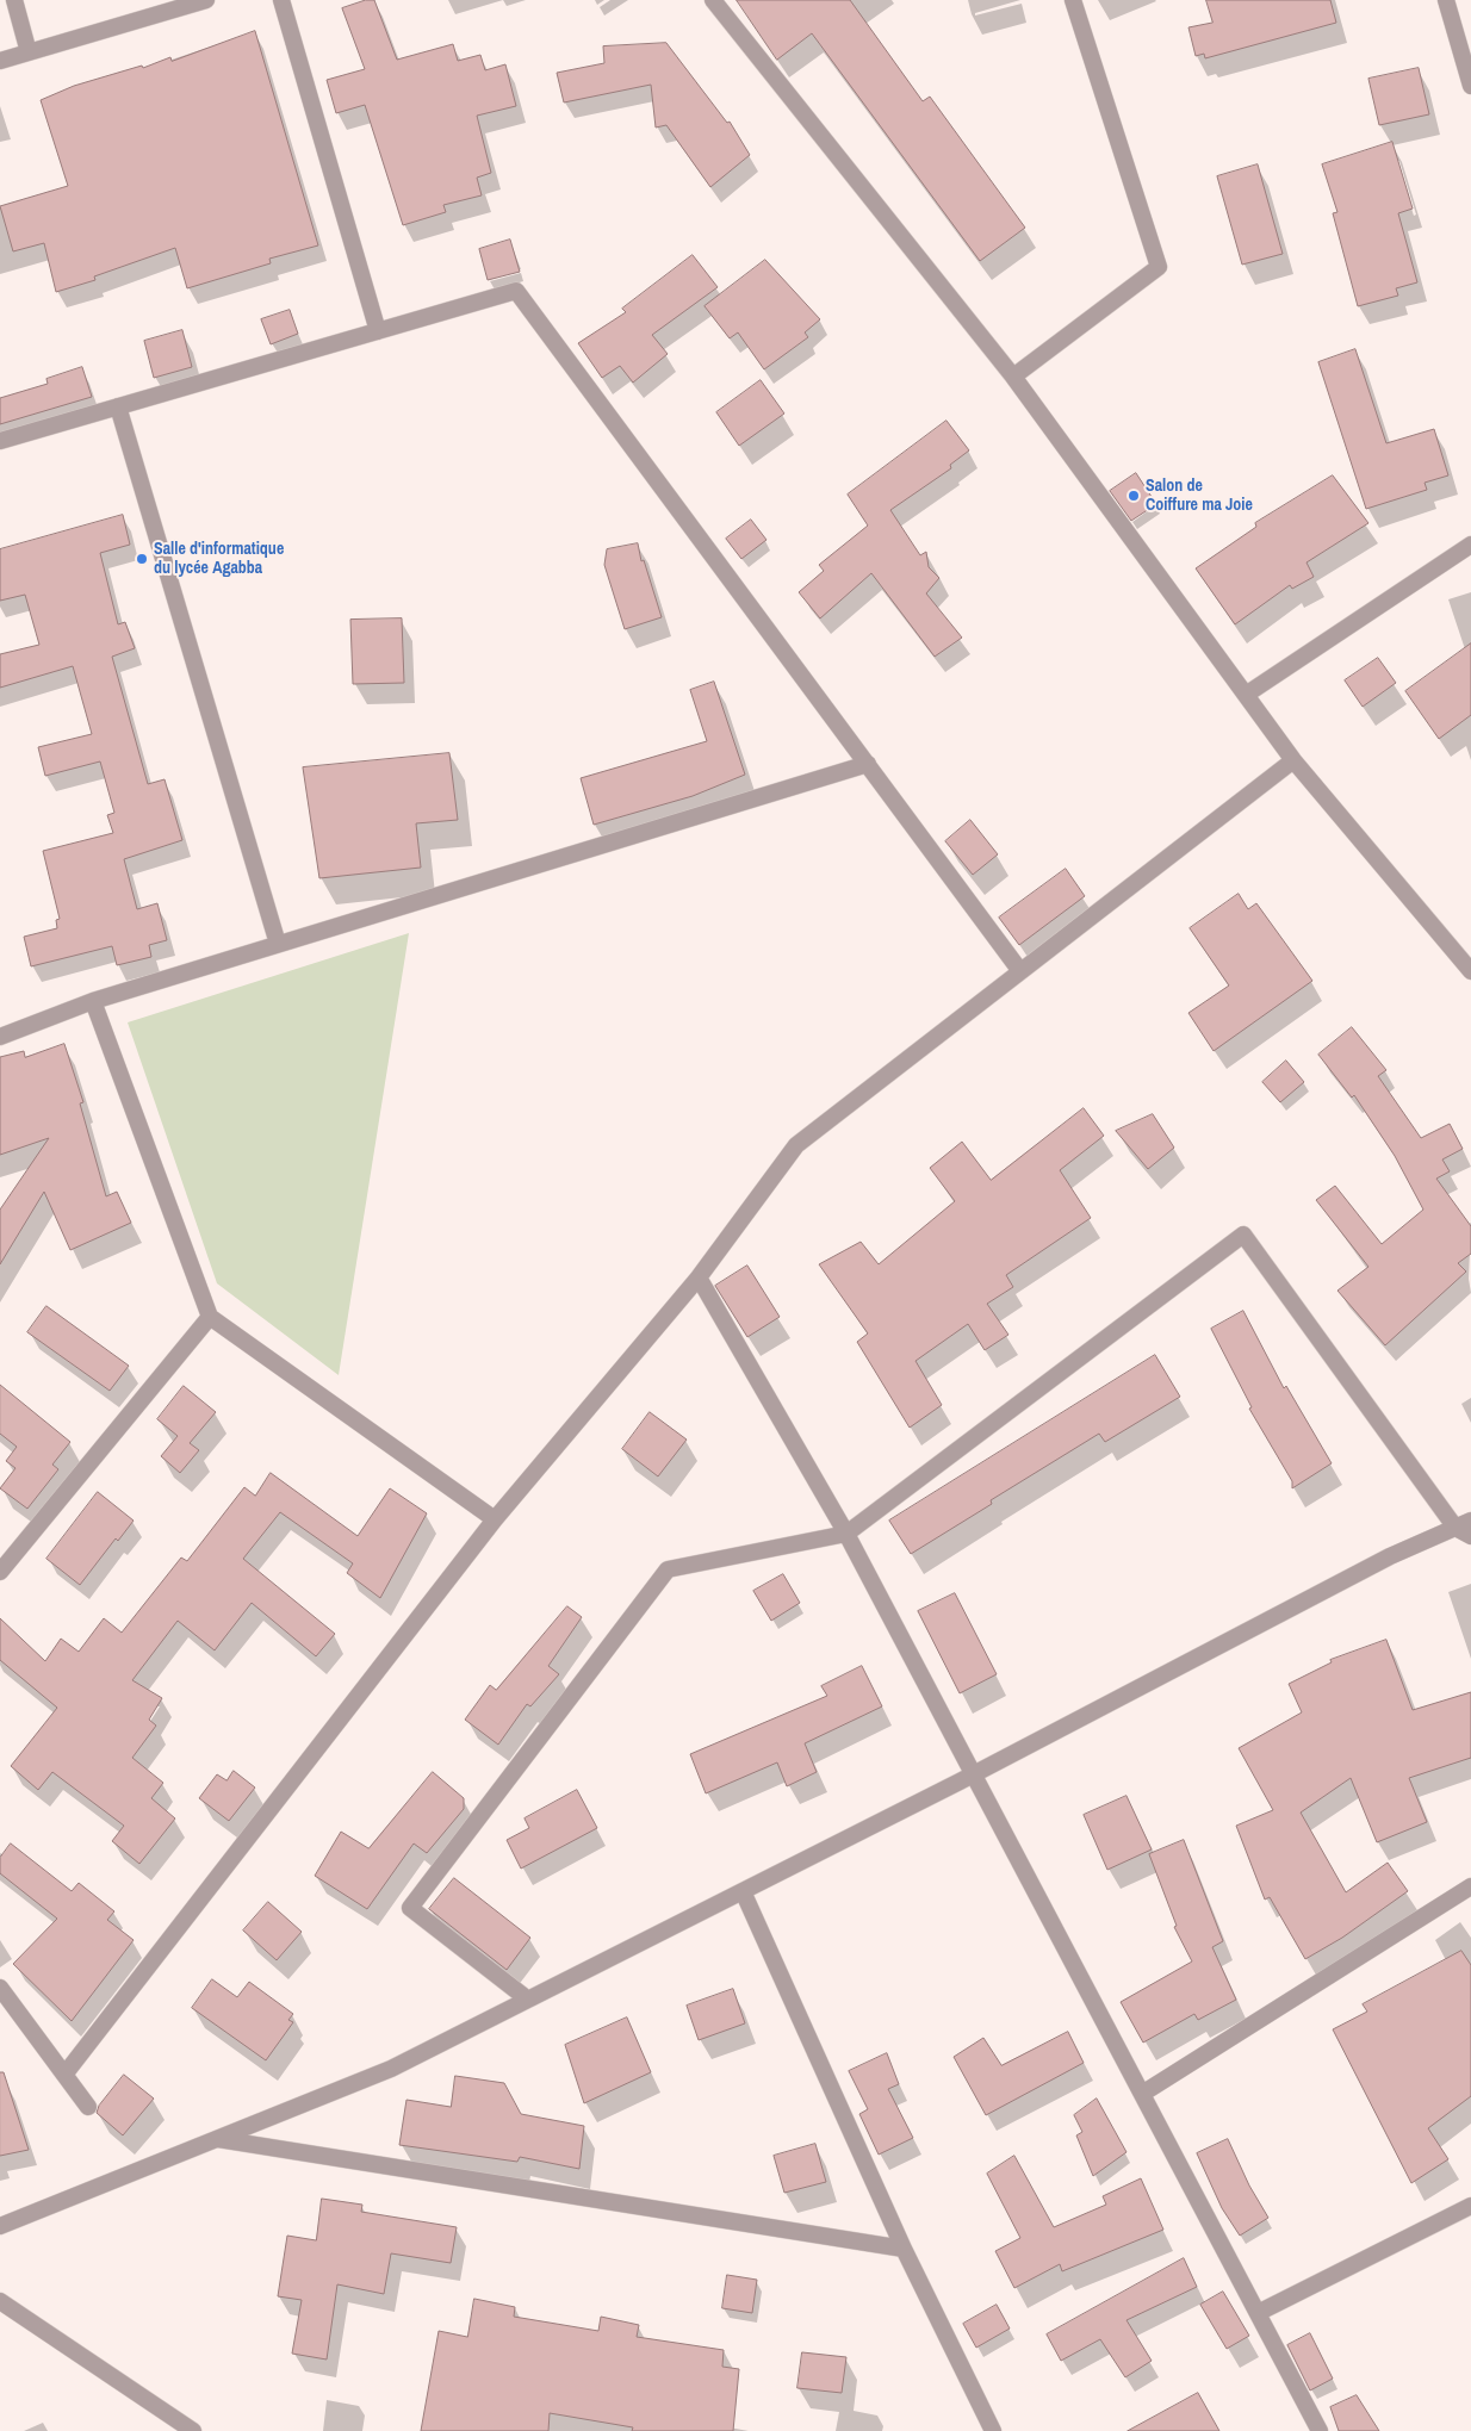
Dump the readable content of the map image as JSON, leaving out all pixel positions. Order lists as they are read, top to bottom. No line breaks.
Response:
{"places":["Salon de Coiffure ma Joie","Salle d'informatique du lycée Agabba"]}
